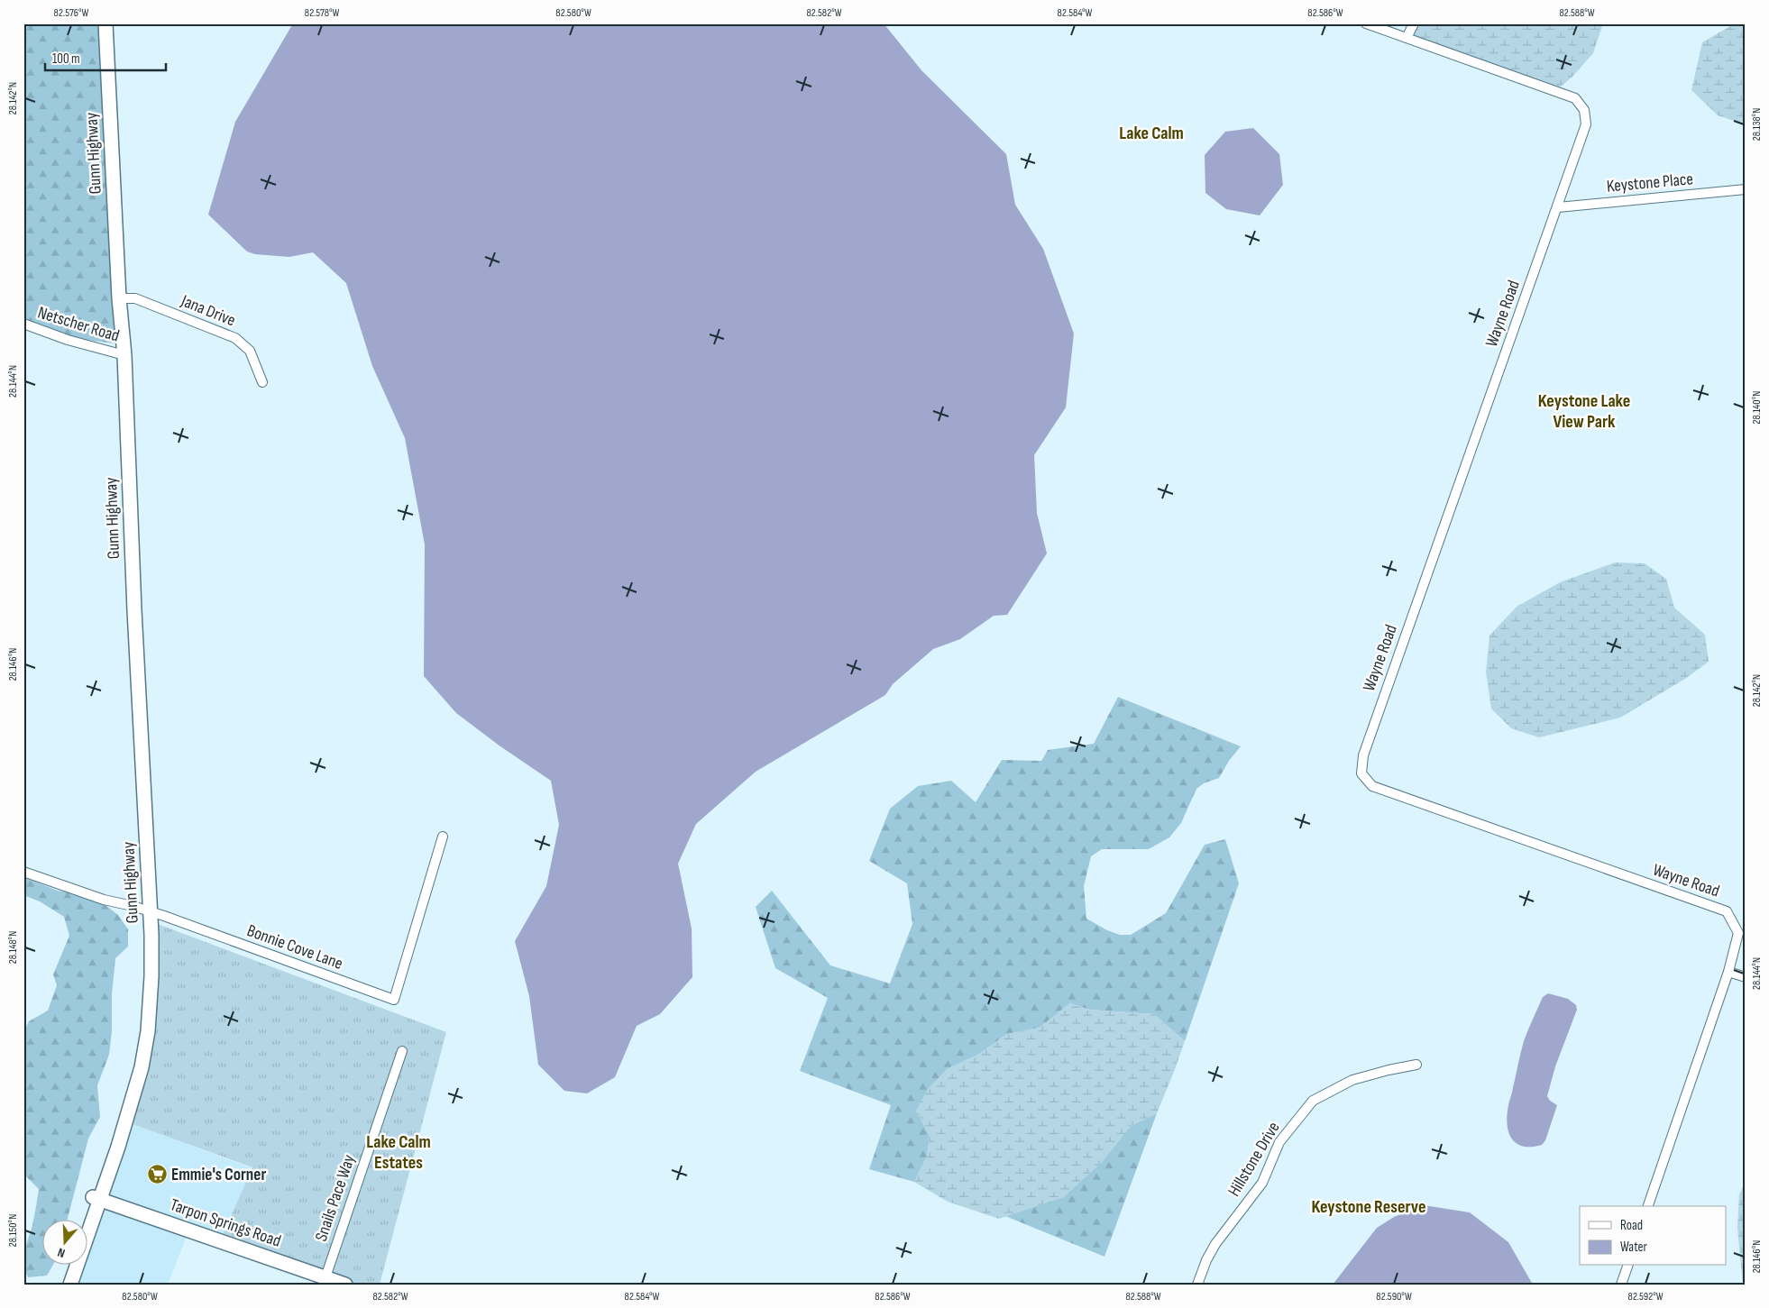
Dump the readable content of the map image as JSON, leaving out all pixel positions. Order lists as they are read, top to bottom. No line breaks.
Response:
{"streets":{"main road":["Gunn Highway","Tarpon Springs Road"],"street":["Keystone Place","Jana Drive","Wayne Road","Netscher Road","Bonnie Cove Lane","Hillstone Drive","Snails Pace Way"]},"crossings":[["Gunn Highway","Jana Drive"],["Gunn Highway","Netscher Road"],["Gunn Highway","Bonnie Cove Lane"],["Gunn Highway","Tarpon Springs Road"],["Keystone Place","Wayne Road"],["Snails Pace Way","Tarpon Springs Road"]],"districts":["Lake Calm","Keystone Lake View Park","Lake Calm Estates","Keystone Reserve"],"places":{"supermarket":["Emmie's Corner"]},"legend":["Road","Water"],"scale_bar":"100 m","north":"bottom","coordinates":["82.576°W","82.578°W","82.580°W","82.582°W","82.584°W","82.586°W","82.588°W","28.142°N","28.138°N","28.144°N","28.140°N","28.146°N","28.148°N","28.150°N","82.590°W","82.592°W"]}
